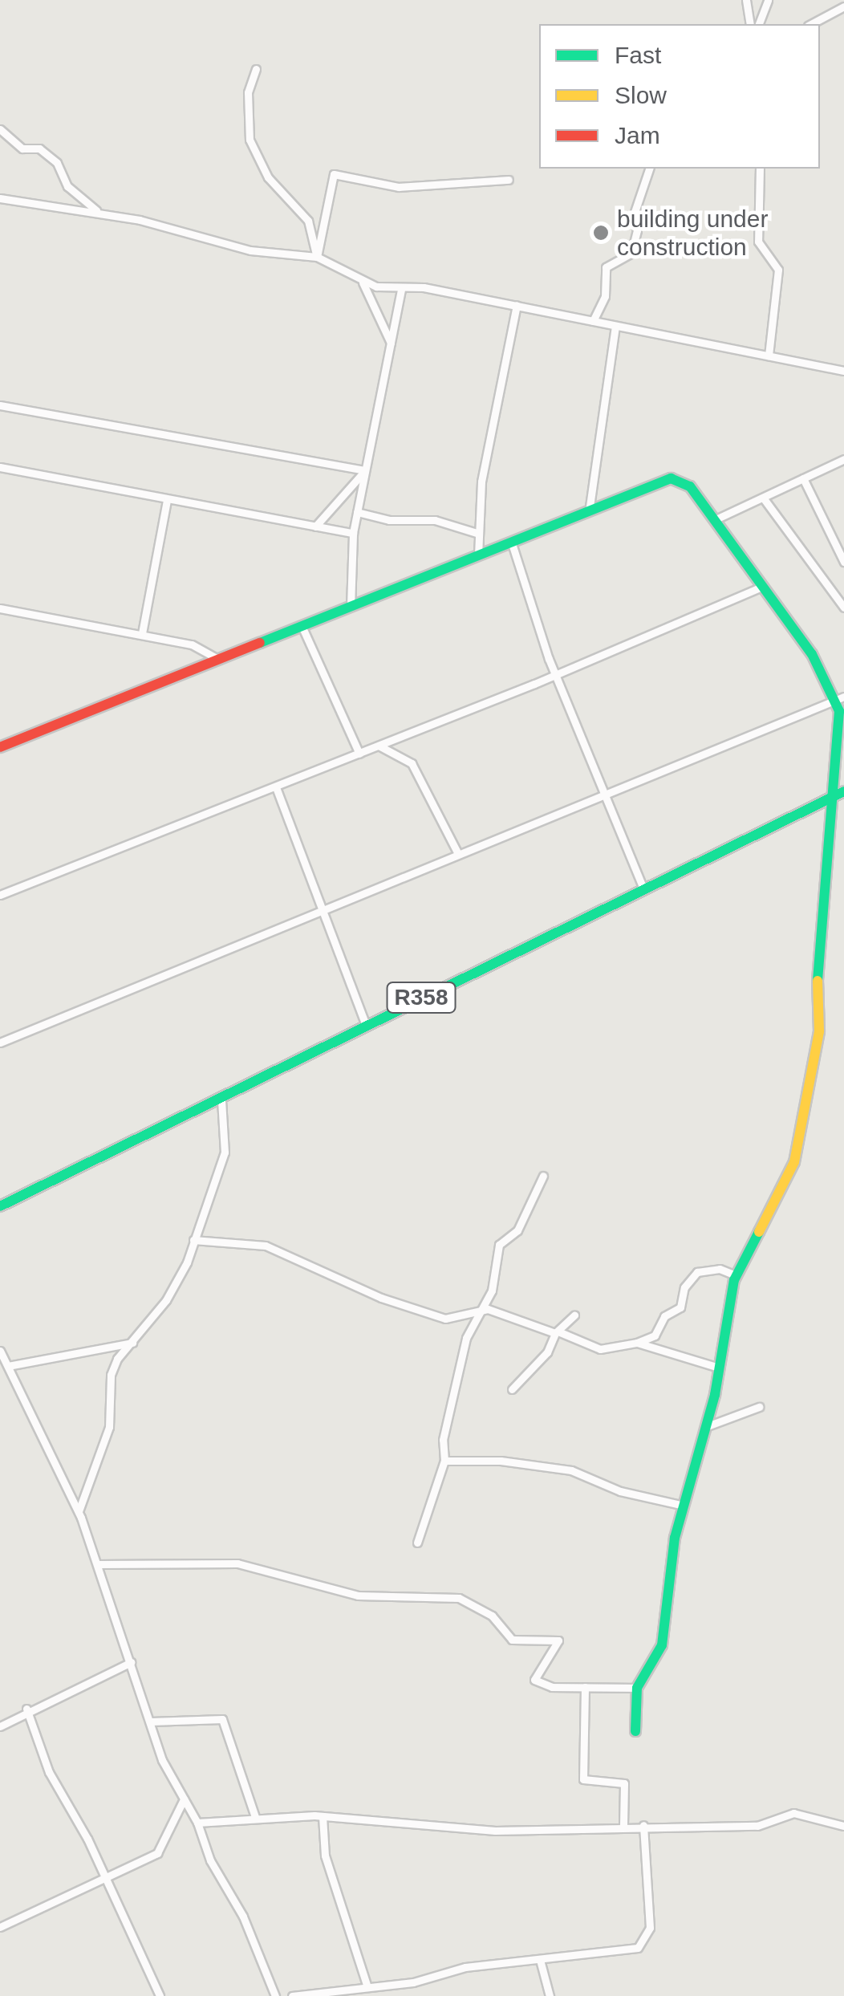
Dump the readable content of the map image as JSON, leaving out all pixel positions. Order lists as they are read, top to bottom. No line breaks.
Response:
{"streets":{"street":["R358"]},"places":["building under construction"],"legend":["Fast","Slow","Jam"]}
